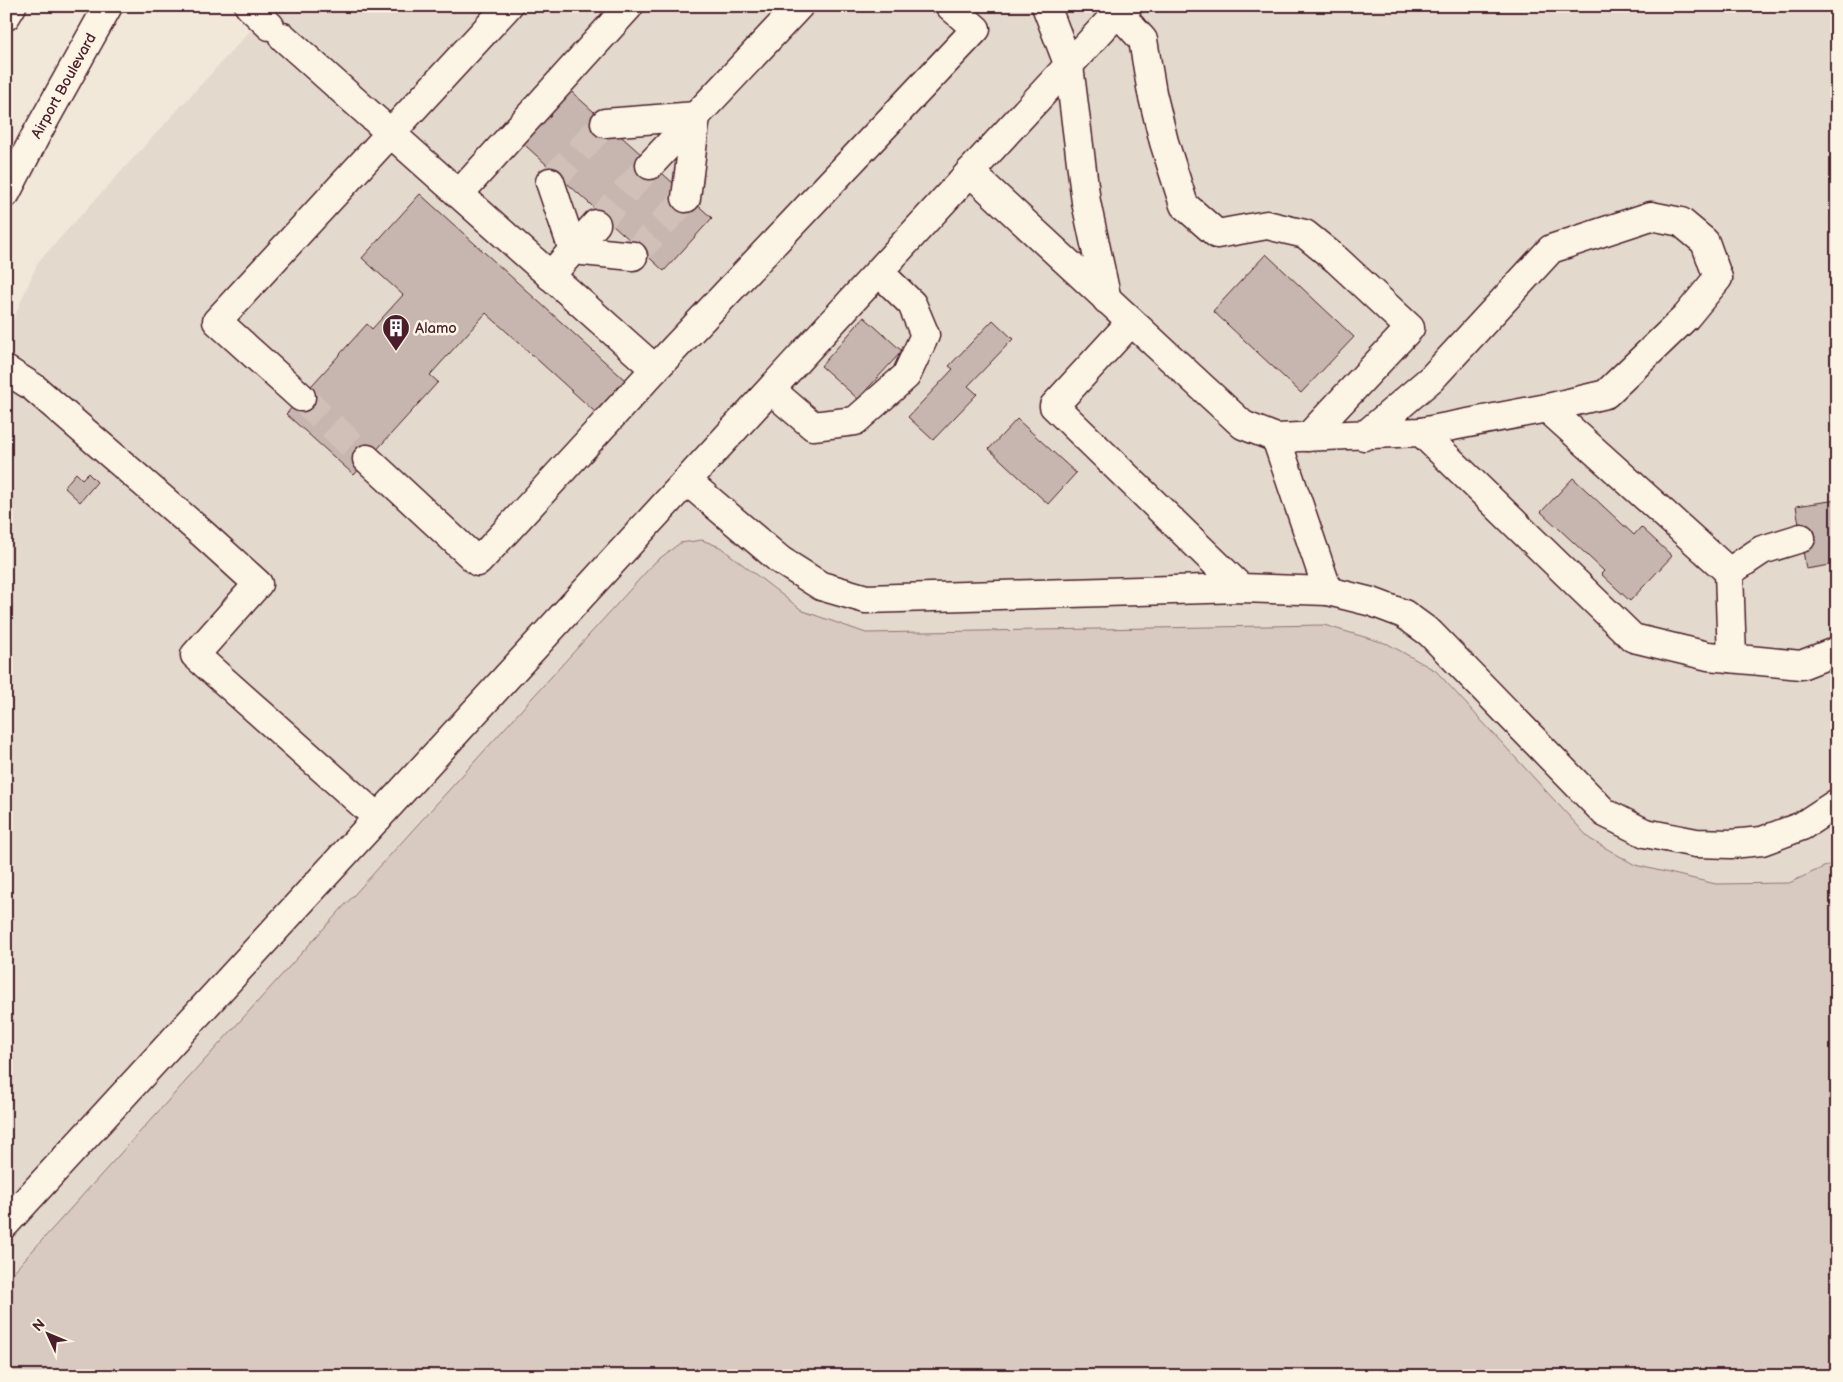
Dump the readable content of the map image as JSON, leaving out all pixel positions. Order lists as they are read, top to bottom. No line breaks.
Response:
{"streets":{"main road":["Airport Boulevard"]},"places":{"building":["Alamo"]},"north":"top left"}
